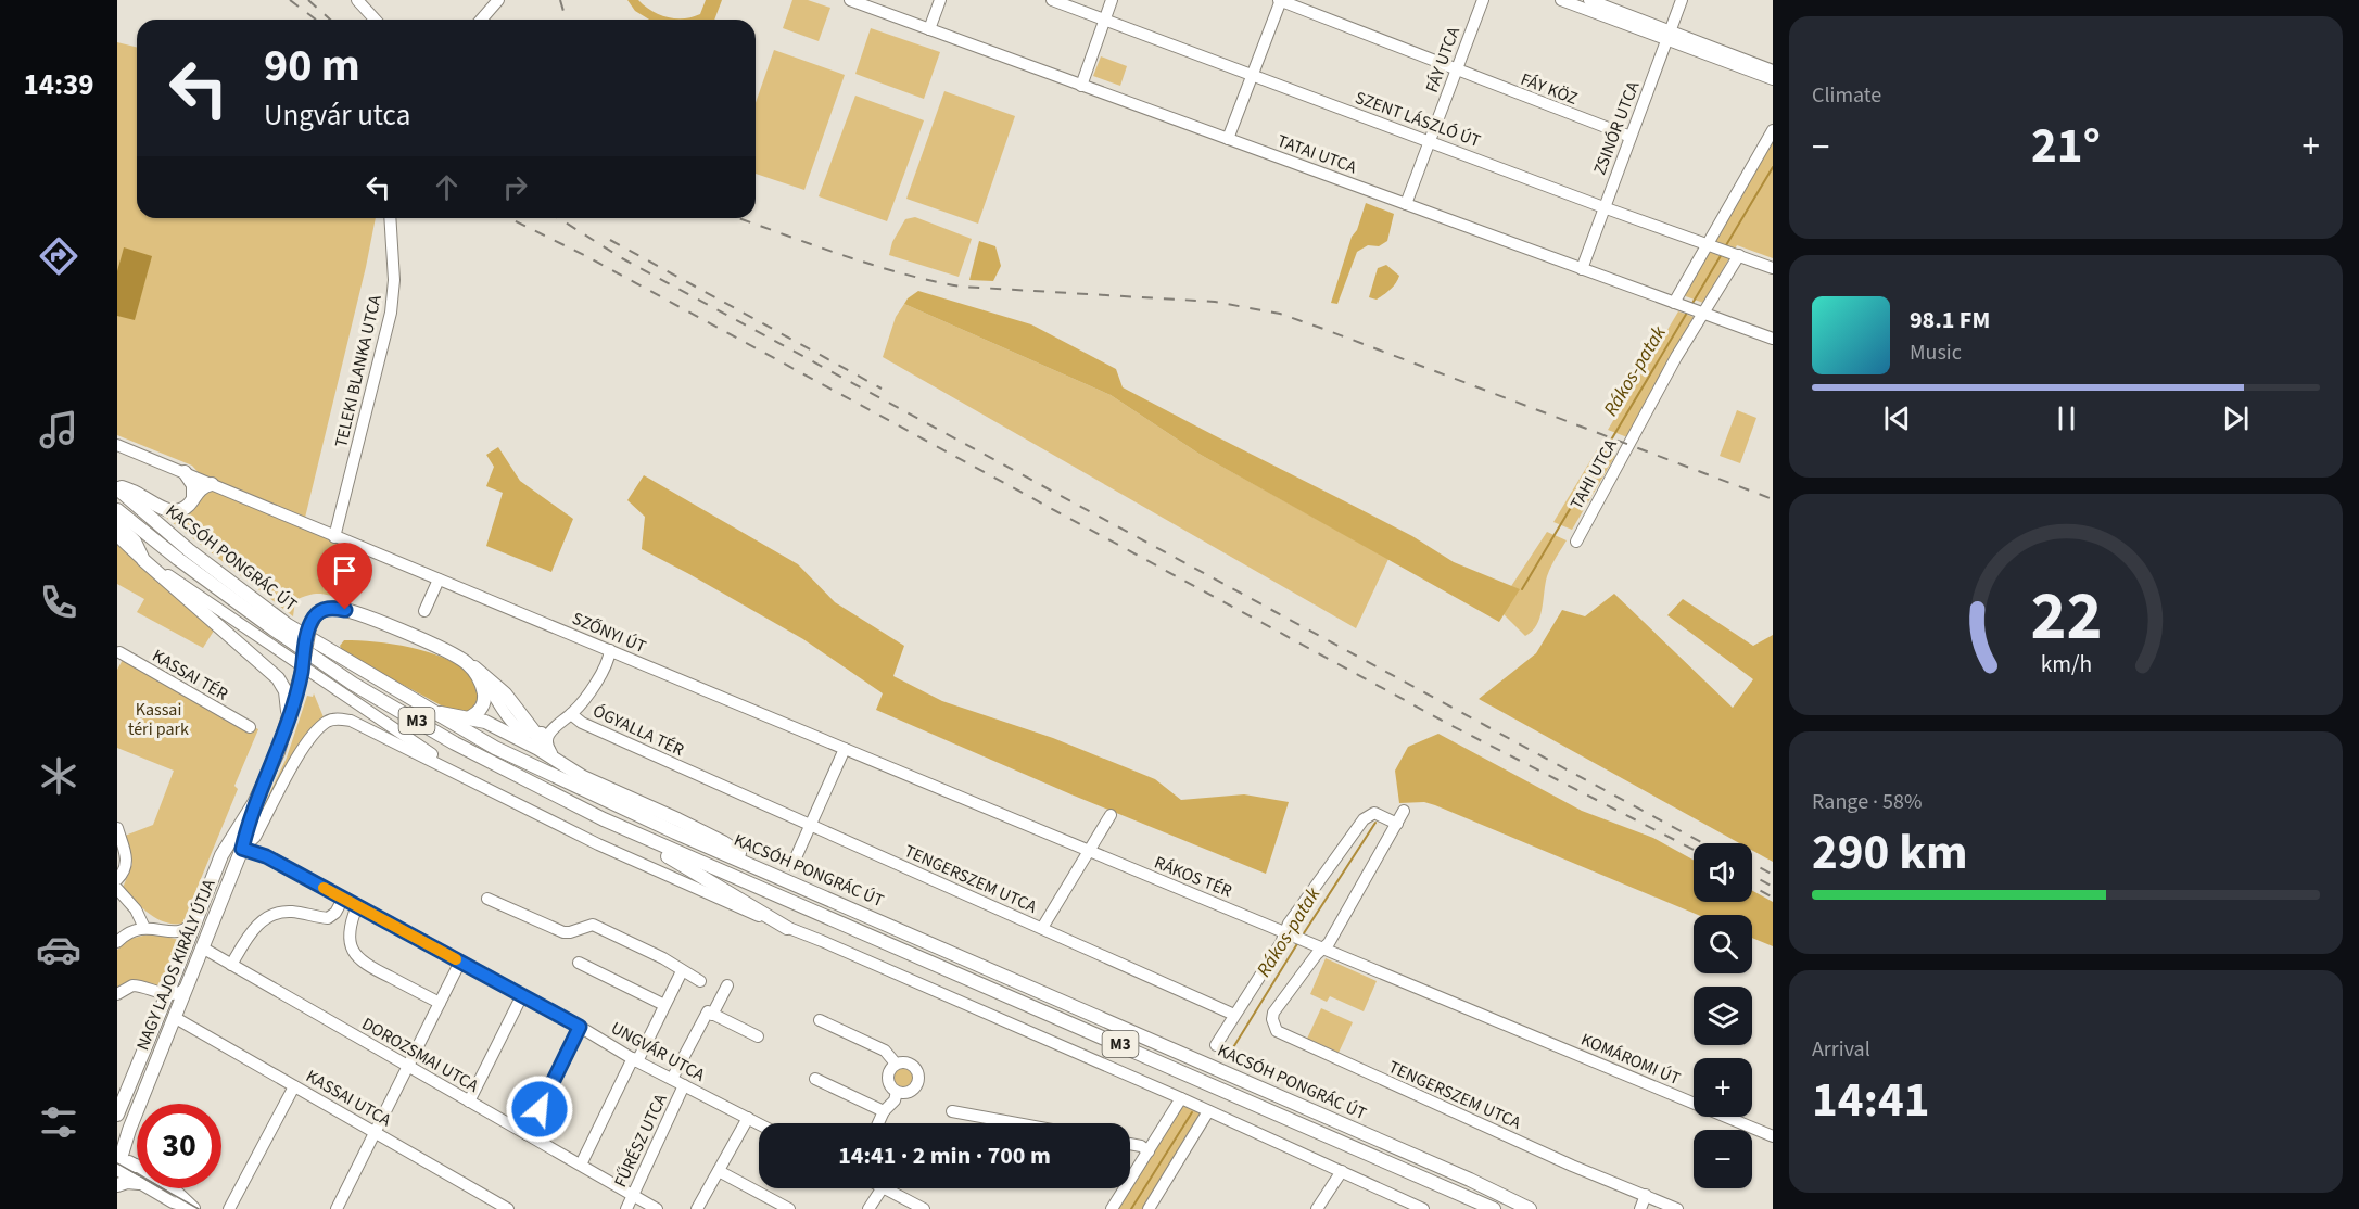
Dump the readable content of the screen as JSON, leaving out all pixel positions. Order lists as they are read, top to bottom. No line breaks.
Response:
{"streets":{"main road":["KACSÓH PONGRÁC ÚT","M3","NAGY LAJOS KIRÁLY ÚTJA"],"street":["FÁY UTCA","FÁY KÖZ","SZENT LÁSZLÓ ÚT","ZSINÓR UTCA","TATAI UTCA","TELEKI BLANKA UTCA","TAHI UTCA","SZŐNYI ÚT","KASSAI TÉR","ÓGYALLA TÉR","RÁKOS TÉR","TENGERSZEM UTCA","UNGVÁR UTCA","DOROZSMAI UTCA","KOMÁROMI ÚT","KASSAI UTCA","FŰRÉSZ UTCA"]},"crossings":[["FÁY UTCA","FÁY KÖZ"],["FÁY UTCA","SZENT LÁSZLÓ ÚT"],["FÁY UTCA","TATAI UTCA"],["FÁY KÖZ","ZSINÓR UTCA"],["SZENT LÁSZLÓ ÚT","ZSINÓR UTCA"],["SZENT LÁSZLÓ ÚT","TAHI UTCA"],["ZSINÓR UTCA","TATAI UTCA"],["TATAI UTCA","TAHI UTCA"],["TELEKI BLANKA UTCA","SZŐNYI ÚT"],["SZŐNYI ÚT","RÁKOS TÉR"],["ÓGYALLA TÉR","TENGERSZEM UTCA"],["RÁKOS TÉR","TENGERSZEM UTCA"],["RÁKOS TÉR","KOMÁROMI ÚT"],["NAGY LAJOS KIRÁLY ÚTJA","UNGVÁR UTCA"],["NAGY LAJOS KIRÁLY ÚTJA","DOROZSMAI UTCA"],["NAGY LAJOS KIRÁLY ÚTJA","KASSAI UTCA"],["UNGVÁR UTCA","FŰRÉSZ UTCA"],["DOROZSMAI UTCA","FŰRÉSZ UTCA"]],"water":["Rákos-patak"],"parks":["Kassai téri park"],"page":{"tabs":"14:39","tile":["Climate",["Range · 58%","290 km"],["Arrival","14:41"]],"turn":["90 m","Ungvár utca"],"heat":["−","21°","+"],"song":["98.1 FM","Music"],"map_buttons":["+","−"],"limit":"30","trip":"14:41 · 2 min · 700 m","gauge":["22","km/h"]}}
